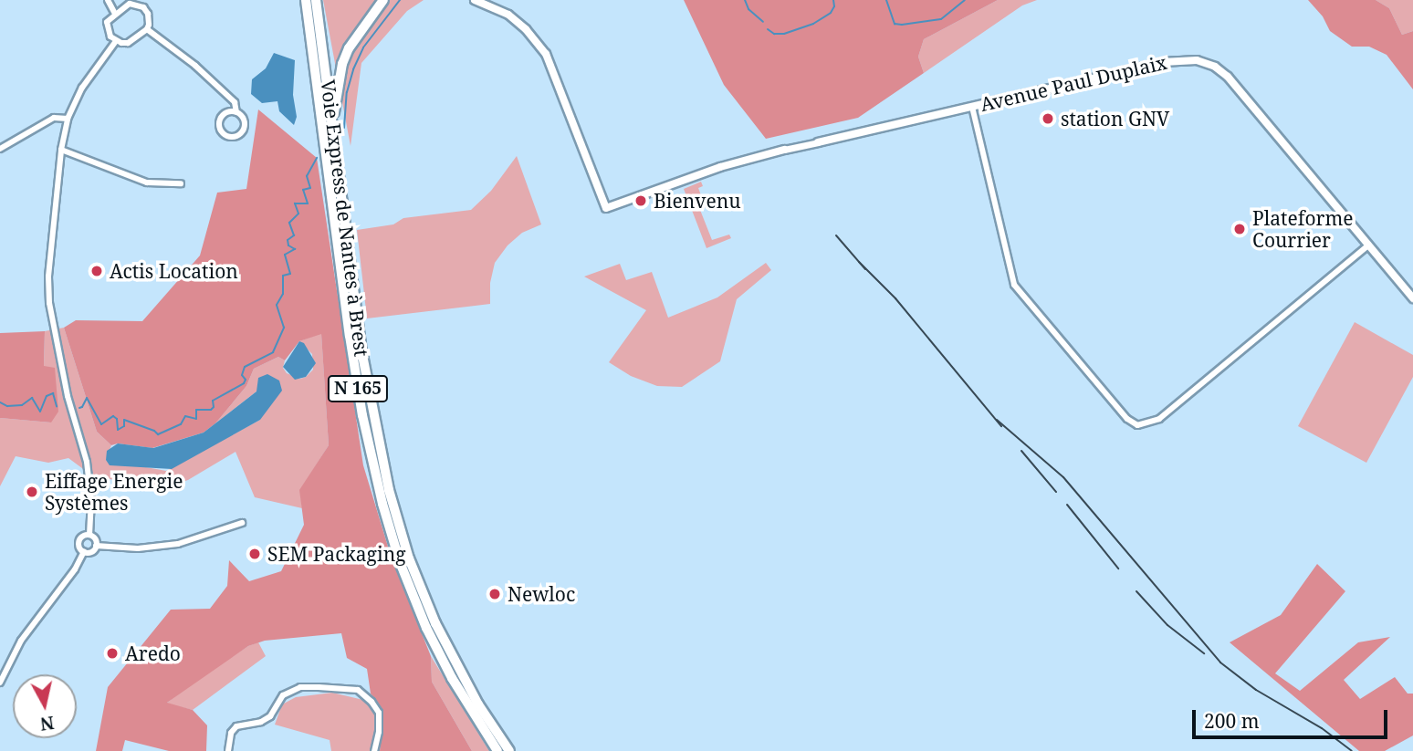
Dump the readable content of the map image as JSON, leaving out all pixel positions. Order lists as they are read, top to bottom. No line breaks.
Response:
{"streets":{"highway":["Voie Express de Nantes à Brest","N 165"],"main road":["Avenue Paul Duplaix"]},"places":["station GNV","Bienvenu","Plateforme Courrier","Actis Location","Eiffage Energie Systèmes","SEM Packaging","Newloc","Aredo"],"scale_bar":"200 m","north":"bottom"}
